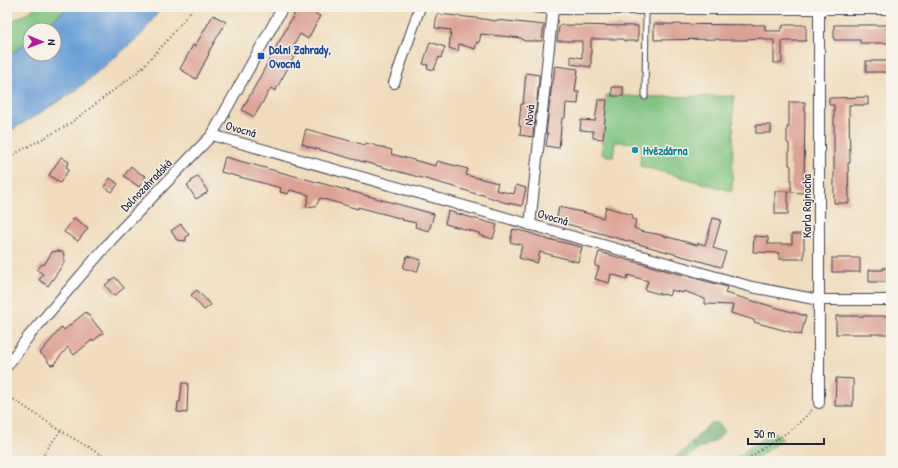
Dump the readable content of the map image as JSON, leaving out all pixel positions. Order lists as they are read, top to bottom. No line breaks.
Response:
{"streets":{"street":["Nová","Ovocná","Dolnozahradská","Karla Rajnocha"]},"crossings":[["Nová","Ovocná"],["Ovocná","Dolnozahradská"],["Ovocná","Karla Rajnocha"]],"places":{"transit":["Dolní Zahrady, Ovocná"],"other":["Hvězdárna"]},"scale_bar":"50 m","north":"right"}
